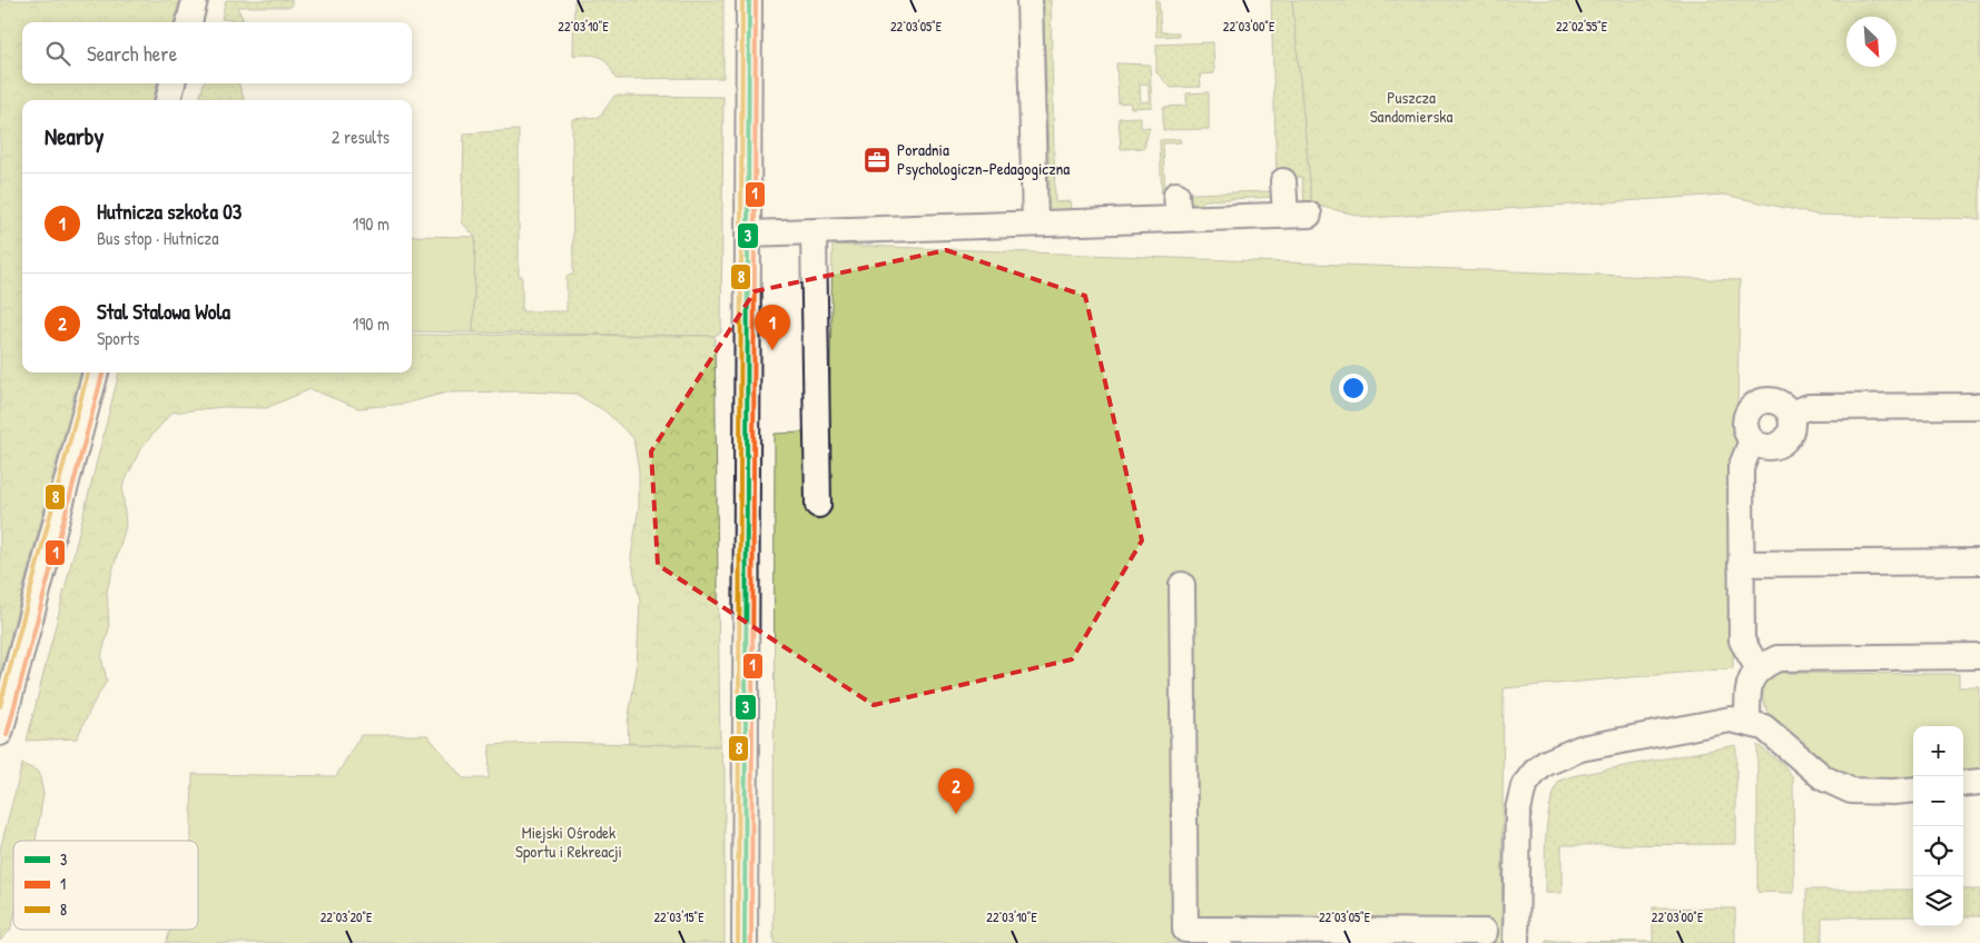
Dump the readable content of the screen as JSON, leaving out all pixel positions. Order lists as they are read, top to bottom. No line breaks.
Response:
{"parks":["Puszcza Sandomierska","Miejski Ośrodek Sportu i Rekreacji"],"places":{"office":["Poradnia Psychologiczn-Pedagogiczna"]},"lines":["transit line 3","transit line 1","transit line 8"],"legend":["3","1","8"],"north":"bottom right","page":{"search":"Search here","heading":["Nearby","2 results"],"list":[{"mark":"1","name":"Hutnicza szkoła 03","note":"Bus stop · Hutnicza","value":"190 m"},{"mark":"2","name":"Stal Stalowa Wola","note":"Sports","value":"190 m"}],"pins":["1","2"],"map_buttons":["+","−"]},"coordinates":["22°03'10\"E","22°03'05\"E","22°03'00\"E","22°02'55\"E","22°03'20\"E","22°03'15\"E"]}
